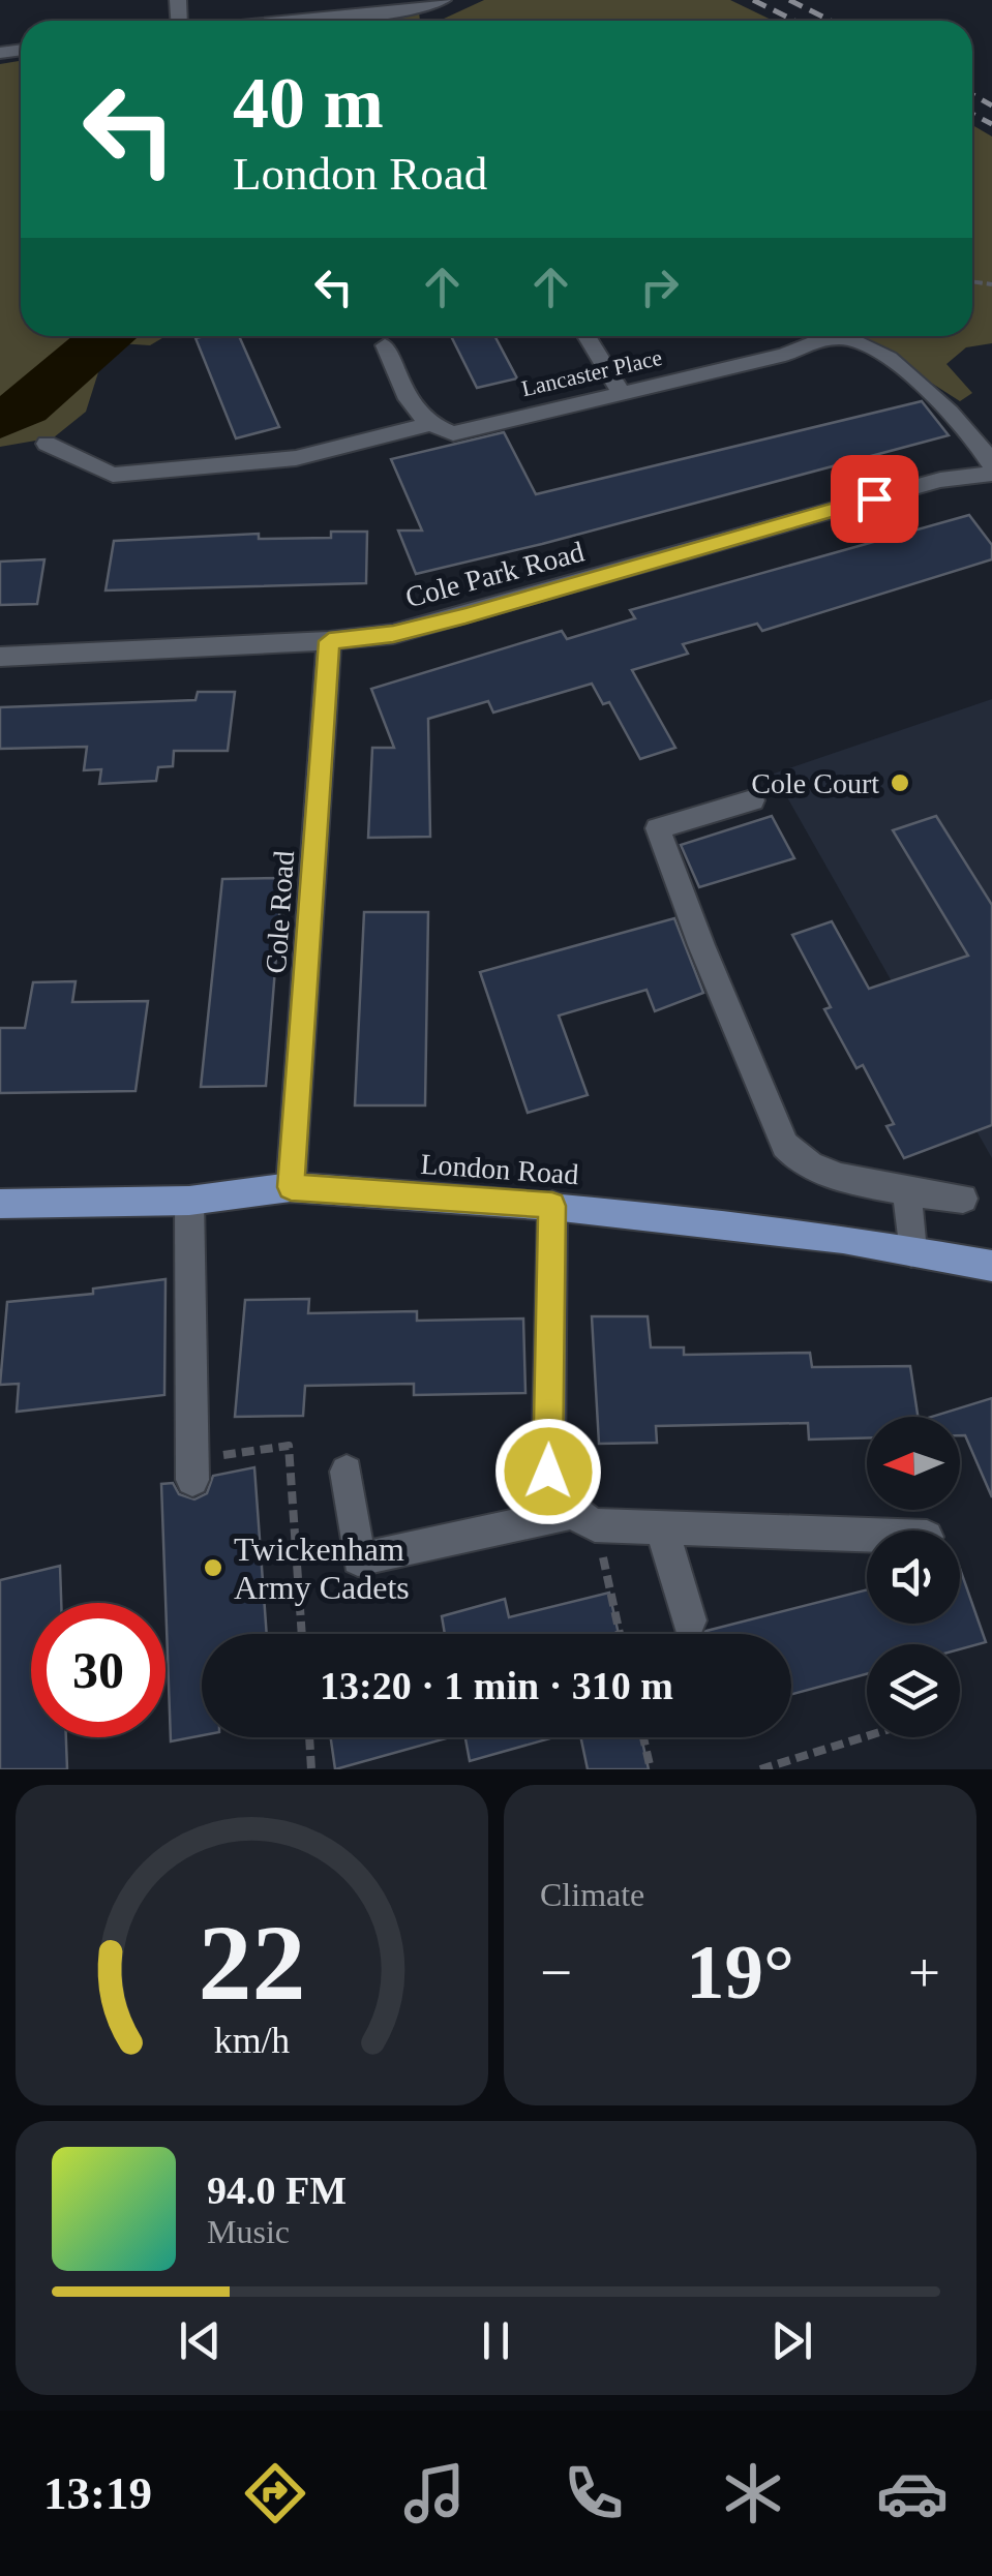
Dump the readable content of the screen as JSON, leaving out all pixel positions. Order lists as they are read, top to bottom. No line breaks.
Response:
{"streets":{"main road":["London Road"],"street":["Lancaster Place","Cole Park Road","Cole Road"]},"crossings":[["Cole Park Road","Cole Road"],["Cole Road","London Road"]],"places":["Cole Court","Twickenham Army Cadets"],"north":"left","page":{"turn":["40 m","London Road"],"limit":"30","trip":"13:20 · 1 min · 310 m","tile":"Climate","heat":["−","19°","+"],"song":["94.0 FM","Music"],"tabs":"13:19","gauge":["22","km/h"]}}
